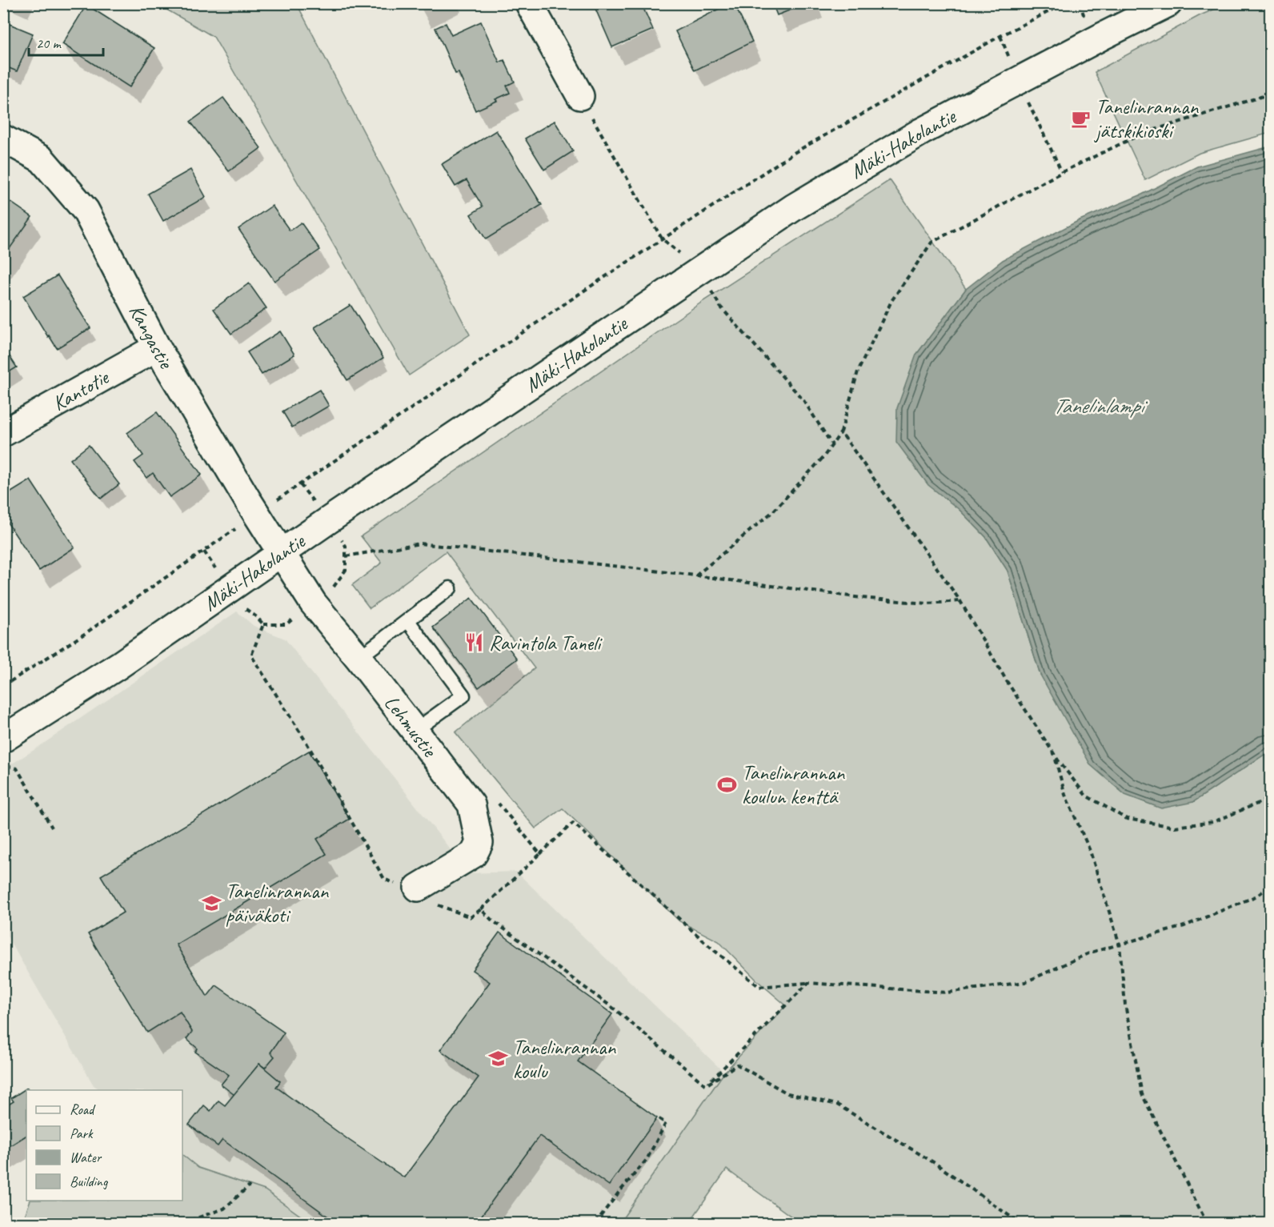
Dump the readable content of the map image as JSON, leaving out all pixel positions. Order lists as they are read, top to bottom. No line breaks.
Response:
{"streets":{"street":["Mäki-Hakolantie","Kangastie","Kantotie","Lehmustie"]},"crossings":[["Mäki-Hakolantie","Kangastie"],["Mäki-Hakolantie","Lehmustie"],["Kangastie","Kantotie"],["Kangastie","Lehmustie"]],"water":["Tanelinlampi"],"places":{"cafe":["Tanelinrannan jätskikioski"],"restaurant":["Ravintola Taneli"],"sports":["Tanelinrannan koulun kenttä"],"school or university":["Tanelinrannan päiväkoti","Tanelinrannan koulu"]},"legend":["Road","Park","Water","Building"],"scale_bar":"20 m"}
